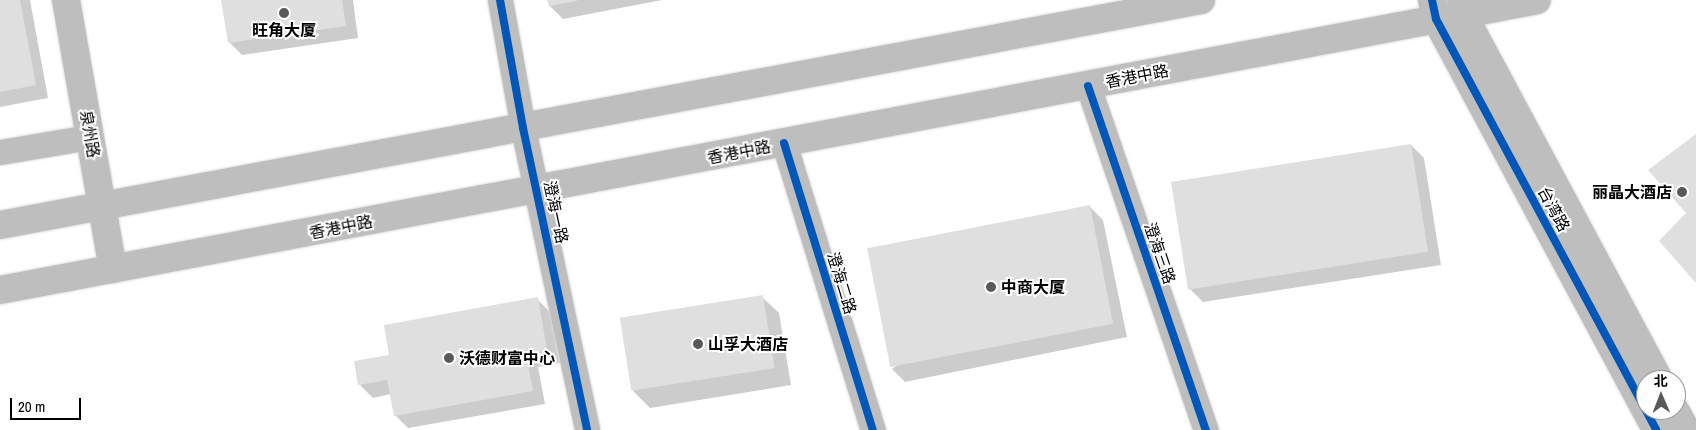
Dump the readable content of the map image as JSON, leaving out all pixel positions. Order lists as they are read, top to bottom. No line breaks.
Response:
{"streets":{"main road":["香港中路","泉州路","台湾路"],"street":["澄海一路","澄海三路","澄海二路"]},"crossings":[["香港中路","泉州路"],["香港中路","台湾路"],["香港中路","澄海一路"],["香港中路","澄海三路"],["香港中路","澄海二路"]],"places":["旺角大厦","丽晶大酒店","中商大厦","山孚大酒店","沃德财富中心"],"scale_bar":"20 m","north":"top"}
